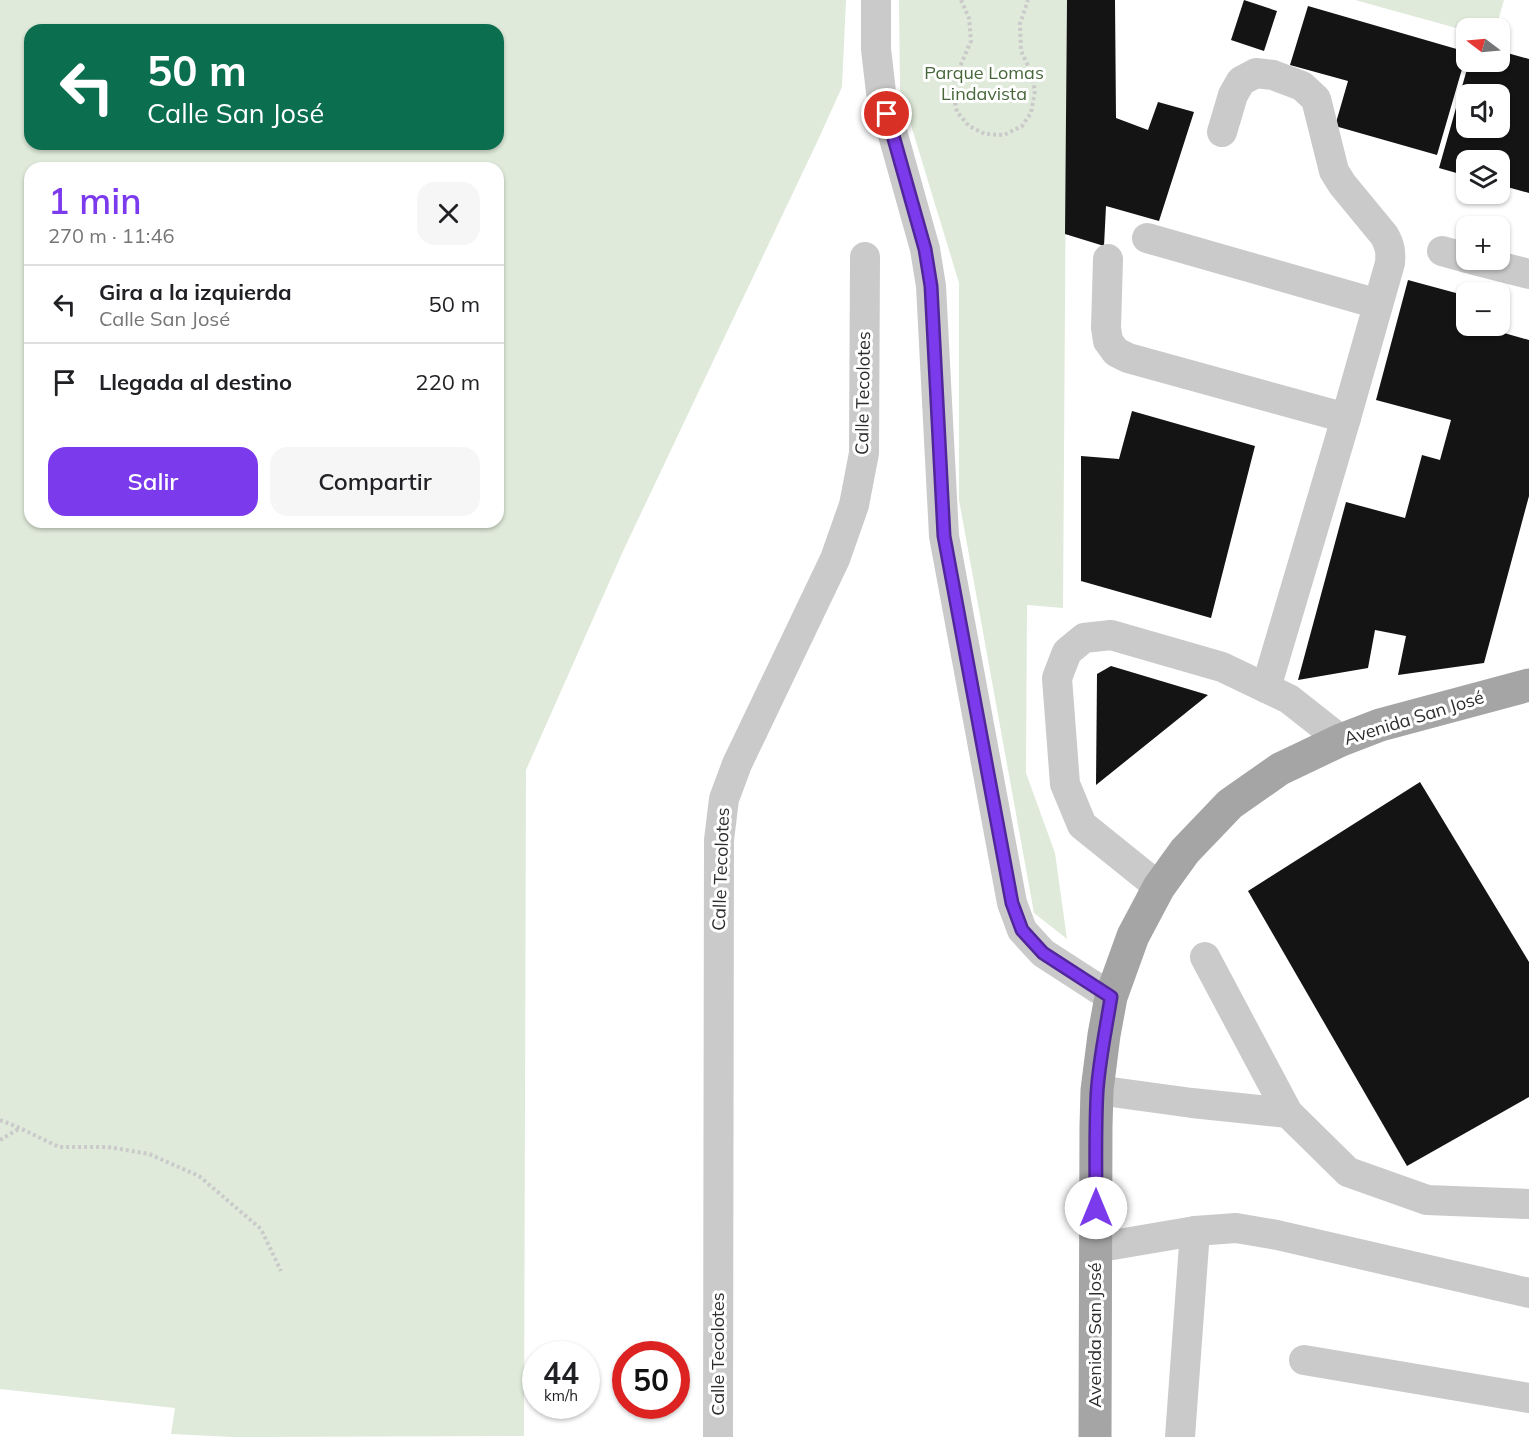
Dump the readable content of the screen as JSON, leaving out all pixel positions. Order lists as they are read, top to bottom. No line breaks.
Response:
{"streets":{"main road":["Avenida San José"],"street":["Calle Tecolotes"]},"parks":["Parque Lomas Lindavista"],"north":"left","page":{"map_buttons":["+","−"],"turn":["50 m","Calle San José"],"heading":["1 min","270 m · 11:46"],"list":[{"name":"Gira a la izquierda","note":"Calle San José","value":"50 m"},{"name":"Llegada al destino","value":"220 m"}],"buttons":["Salir","Compartir"],"speed":"44 km/h","limit":"50"}}
